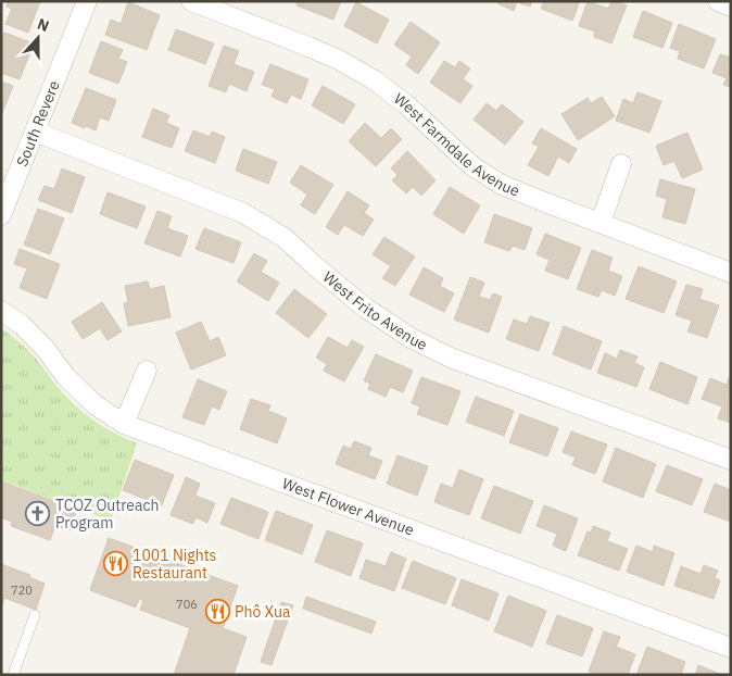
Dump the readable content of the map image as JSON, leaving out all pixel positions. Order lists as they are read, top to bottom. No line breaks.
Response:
{"streets":{"street":["South Revere","West Farmdale Avenue","West Frito Avenue","West Flower Avenue"]},"crossings":[["South Revere","West Frito Avenue"]],"places":{"church":["TCOZ Outreach Program"],"restaurant":["1001 Nights Restaurant","Phô Xua"]},"house_numbers":["720","706"],"north":"top"}
